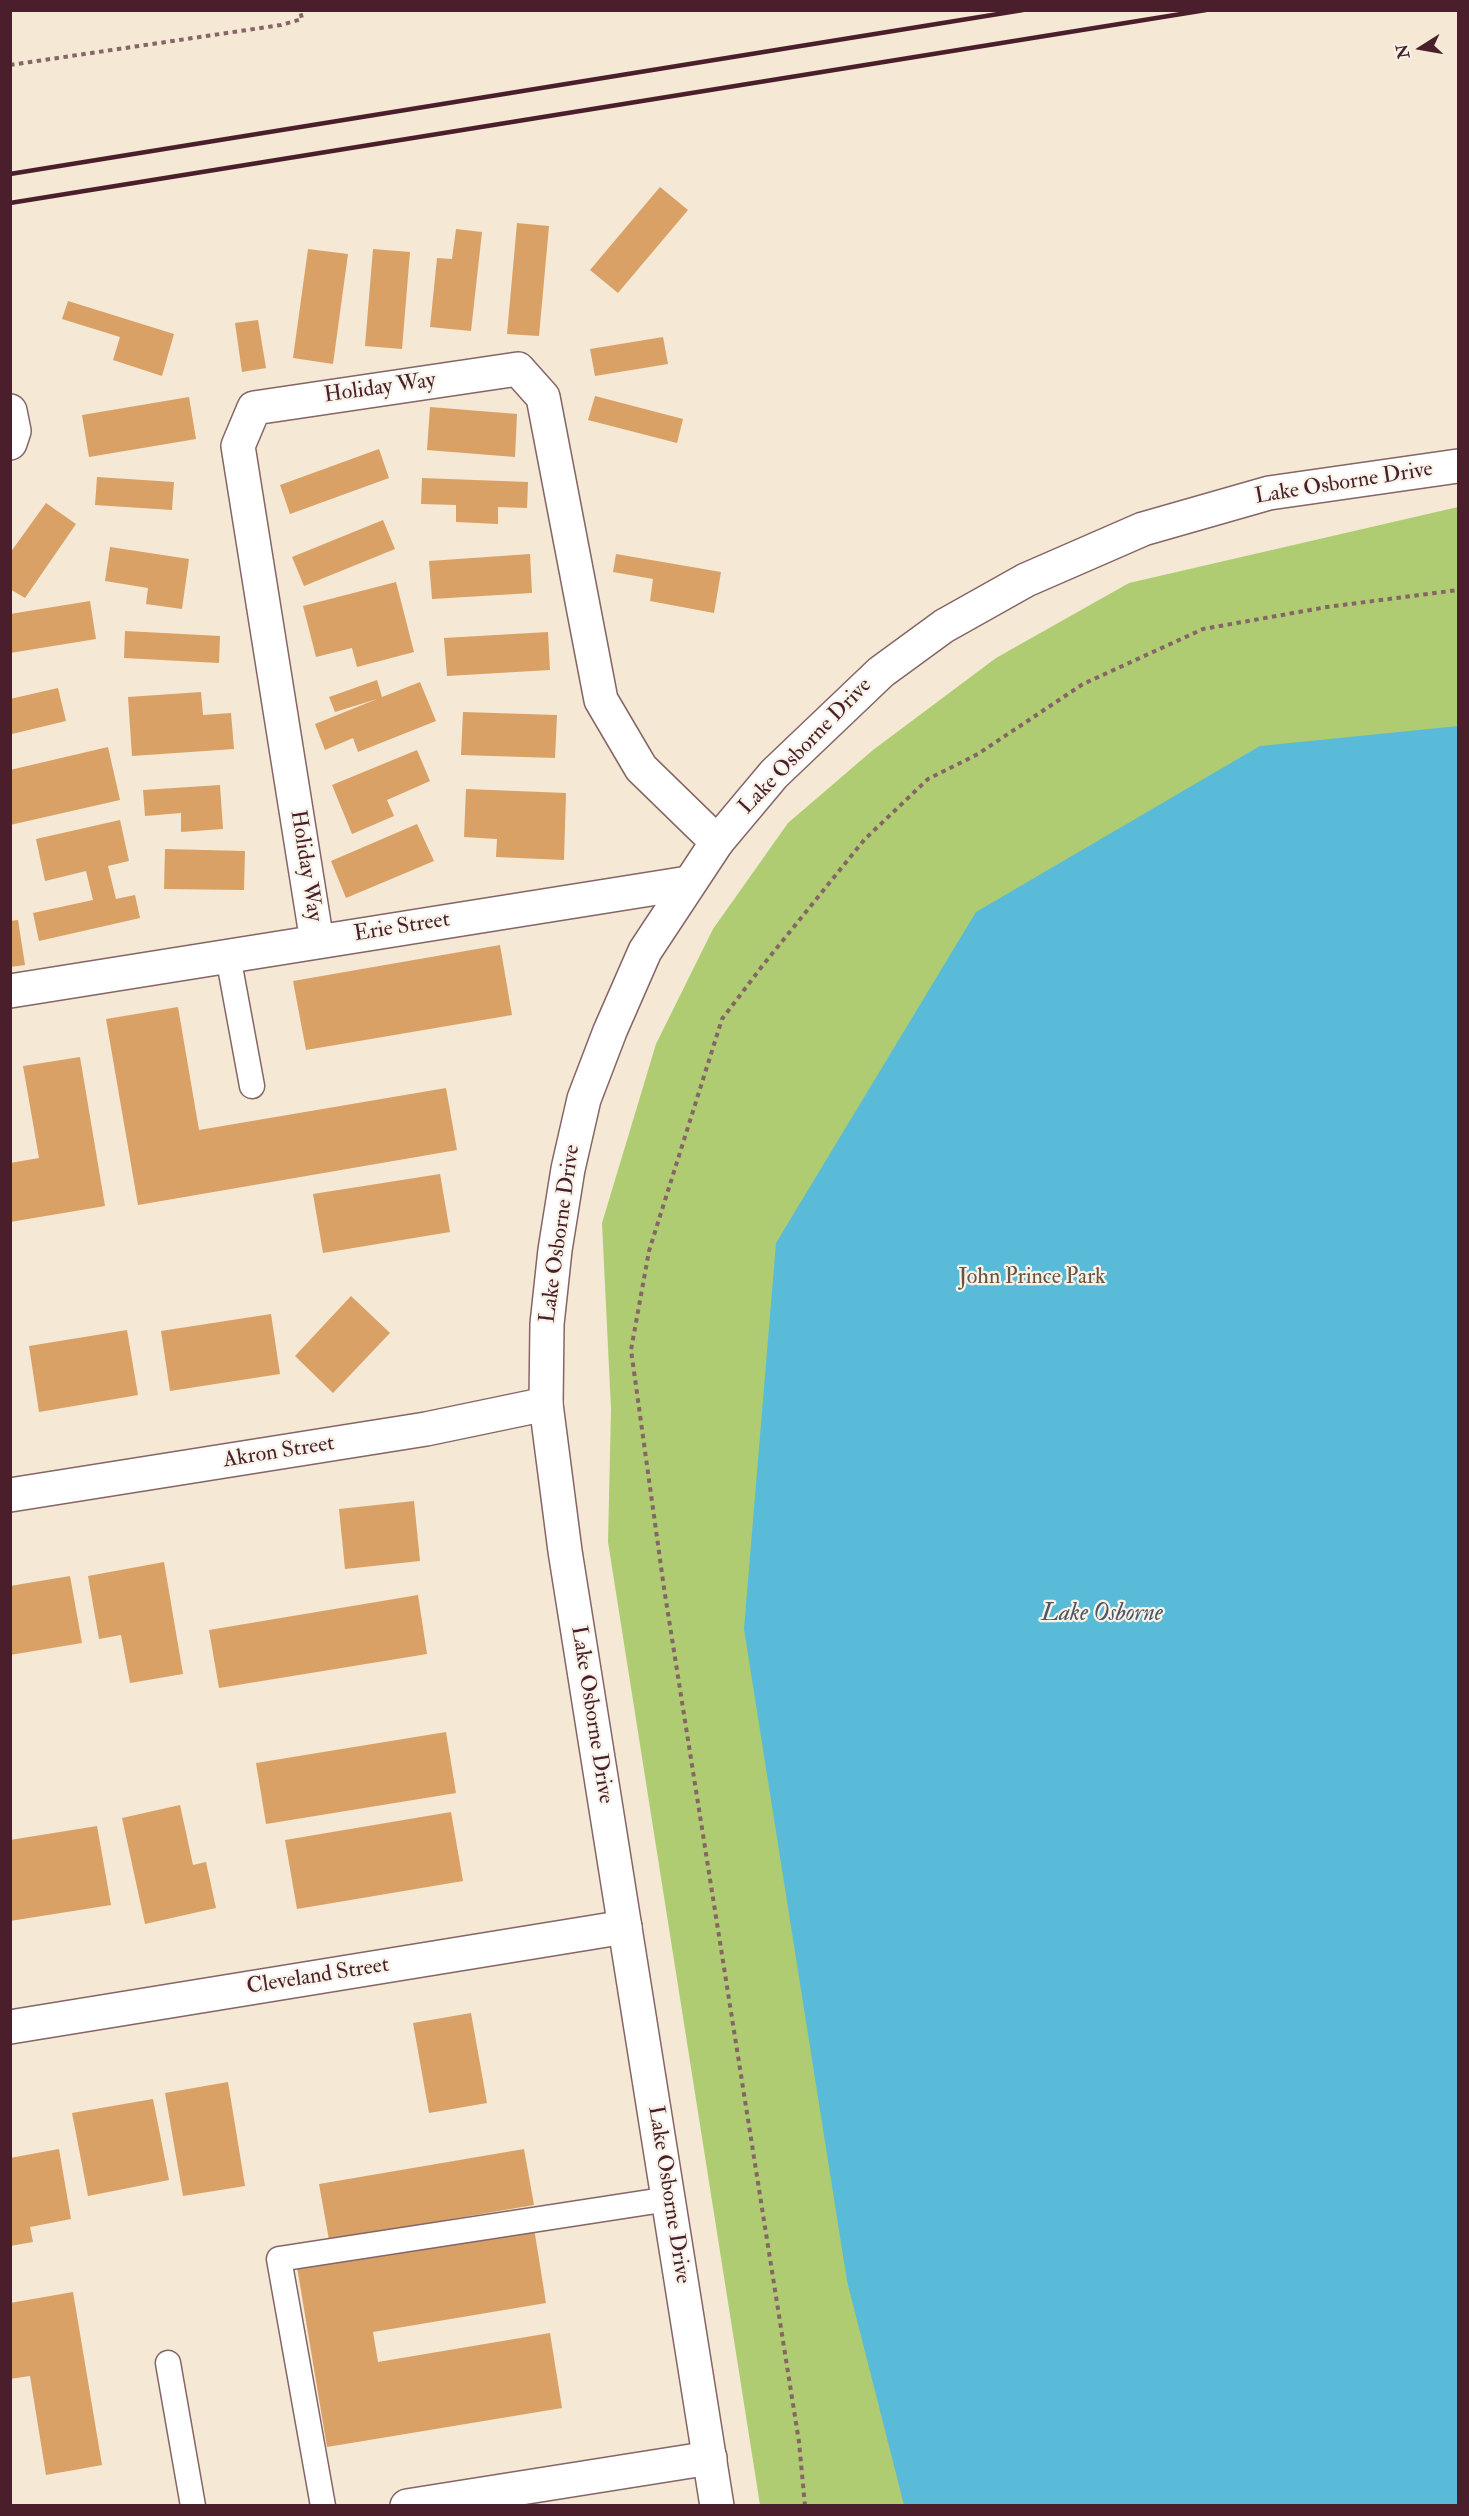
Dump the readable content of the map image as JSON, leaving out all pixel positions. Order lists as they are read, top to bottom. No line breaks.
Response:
{"streets":{"street":["Holiday Way","Lake Osborne Drive","Erie Street","Akron Street","Cleveland Street"]},"crossings":[["Holiday Way","Lake Osborne Drive"],["Holiday Way","Erie Street"],["Lake Osborne Drive","Erie Street"],["Lake Osborne Drive","Akron Street"],["Lake Osborne Drive","Cleveland Street"]],"water":["Lake Osborne"],"parks":["John Prince Park"],"north":"left"}
